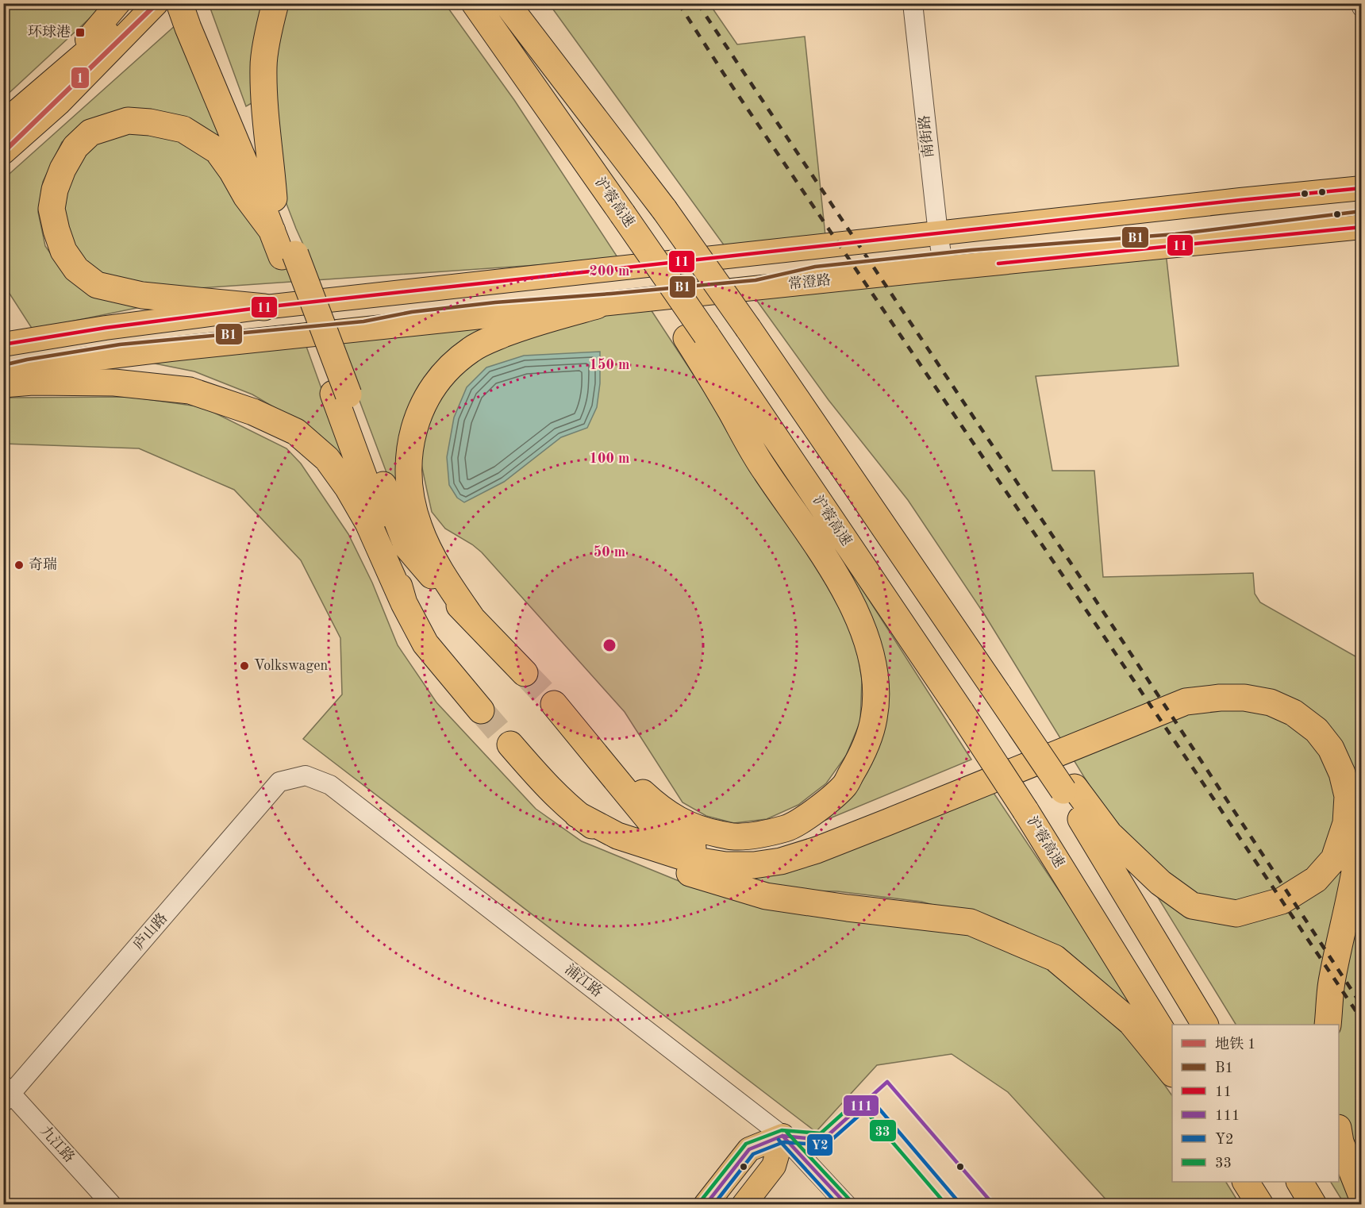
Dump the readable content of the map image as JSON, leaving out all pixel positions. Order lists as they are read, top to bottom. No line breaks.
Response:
{"streets":{"highway":["沪蓉高速"],"main road":["常澄路"],"street":["南街路","庐山路","浦江路","九江路"]},"crossings":[["南街路","常澄路"],["庐山路","浦江路"],["庐山路","九江路"]],"places":{"transit":["环球港"],"other":["奇瑞","Volkswagen"]},"lines":["metro line 1","transit line 11","transit line B1","transit line 111","transit line Y2","transit line 33"],"legend":["地铁 1","B1","11","111","Y2","33"],"rings":["200 m","150 m","100 m","50 m"]}
